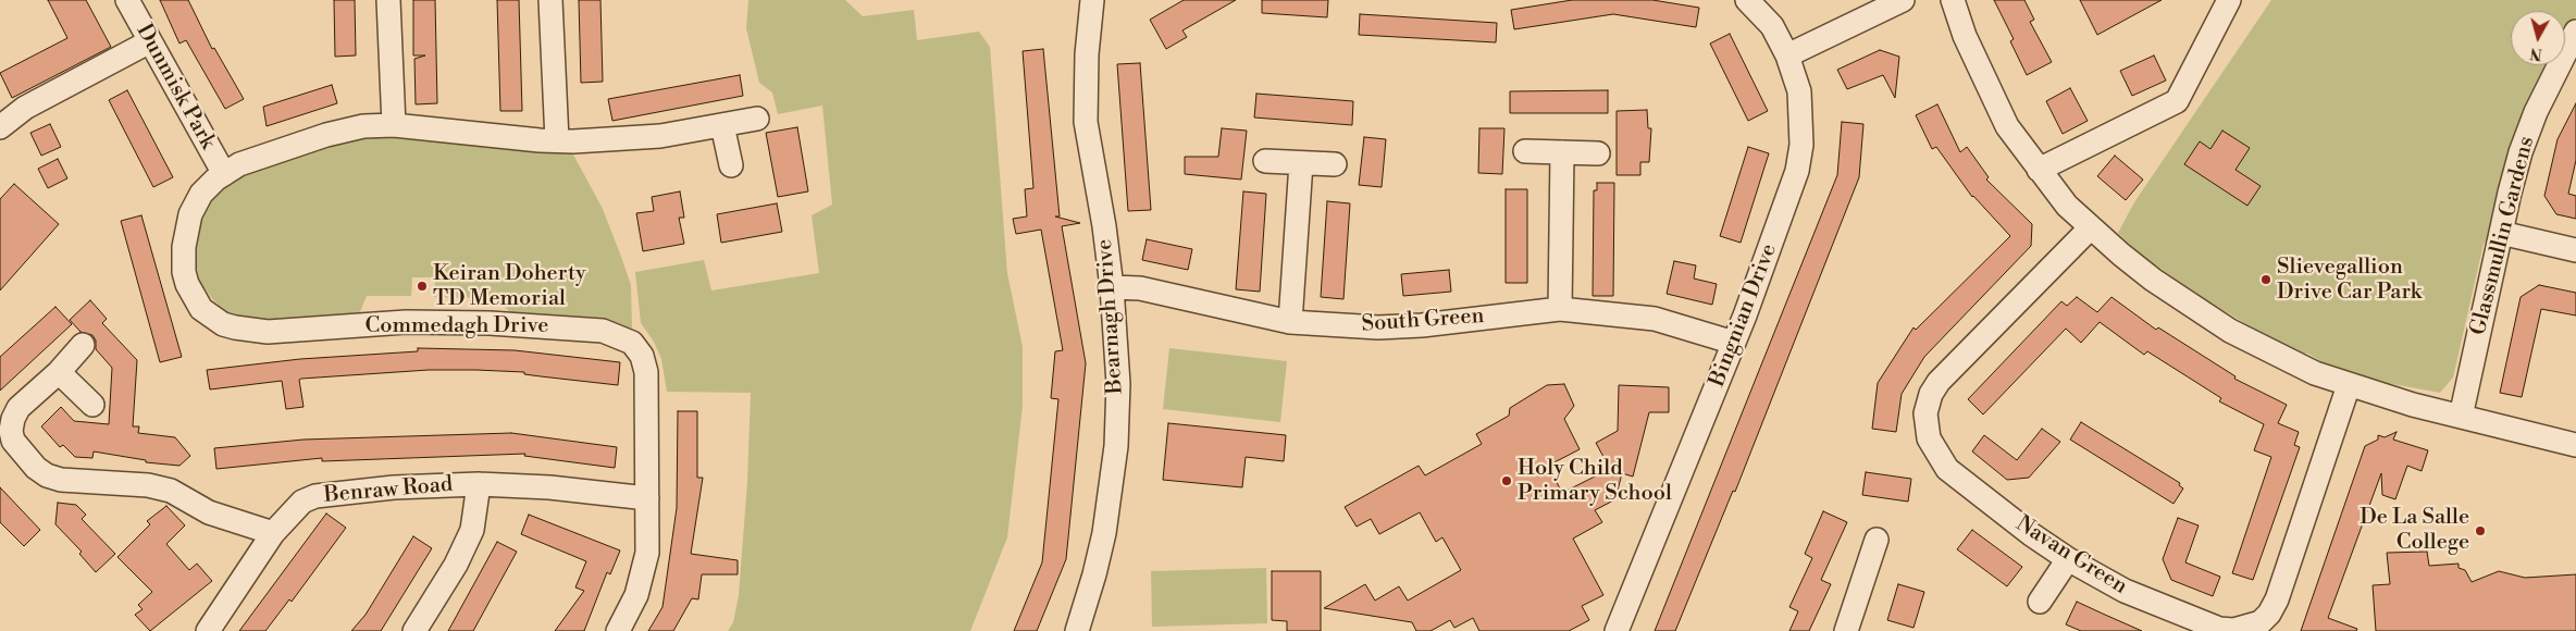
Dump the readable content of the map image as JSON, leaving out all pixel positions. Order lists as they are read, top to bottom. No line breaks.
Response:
{"streets":{"street":["Dunmisk Park","Glassmullin Gardens","Bingnian Drive","Bearnagh Drive","South Green","Commedagh Drive","Benraw Road","Navan Green"]},"crossings":[["Dunmisk Park","Commedagh Drive"],["Bingnian Drive","South Green"],["Bearnagh Drive","South Green"],["Commedagh Drive","Benraw Road"]],"places":["Slievegallion Drive Car Park","Keiran Doherty TD Memorial","Holy Child Primary School","De La Salle College"],"north":"bottom"}
